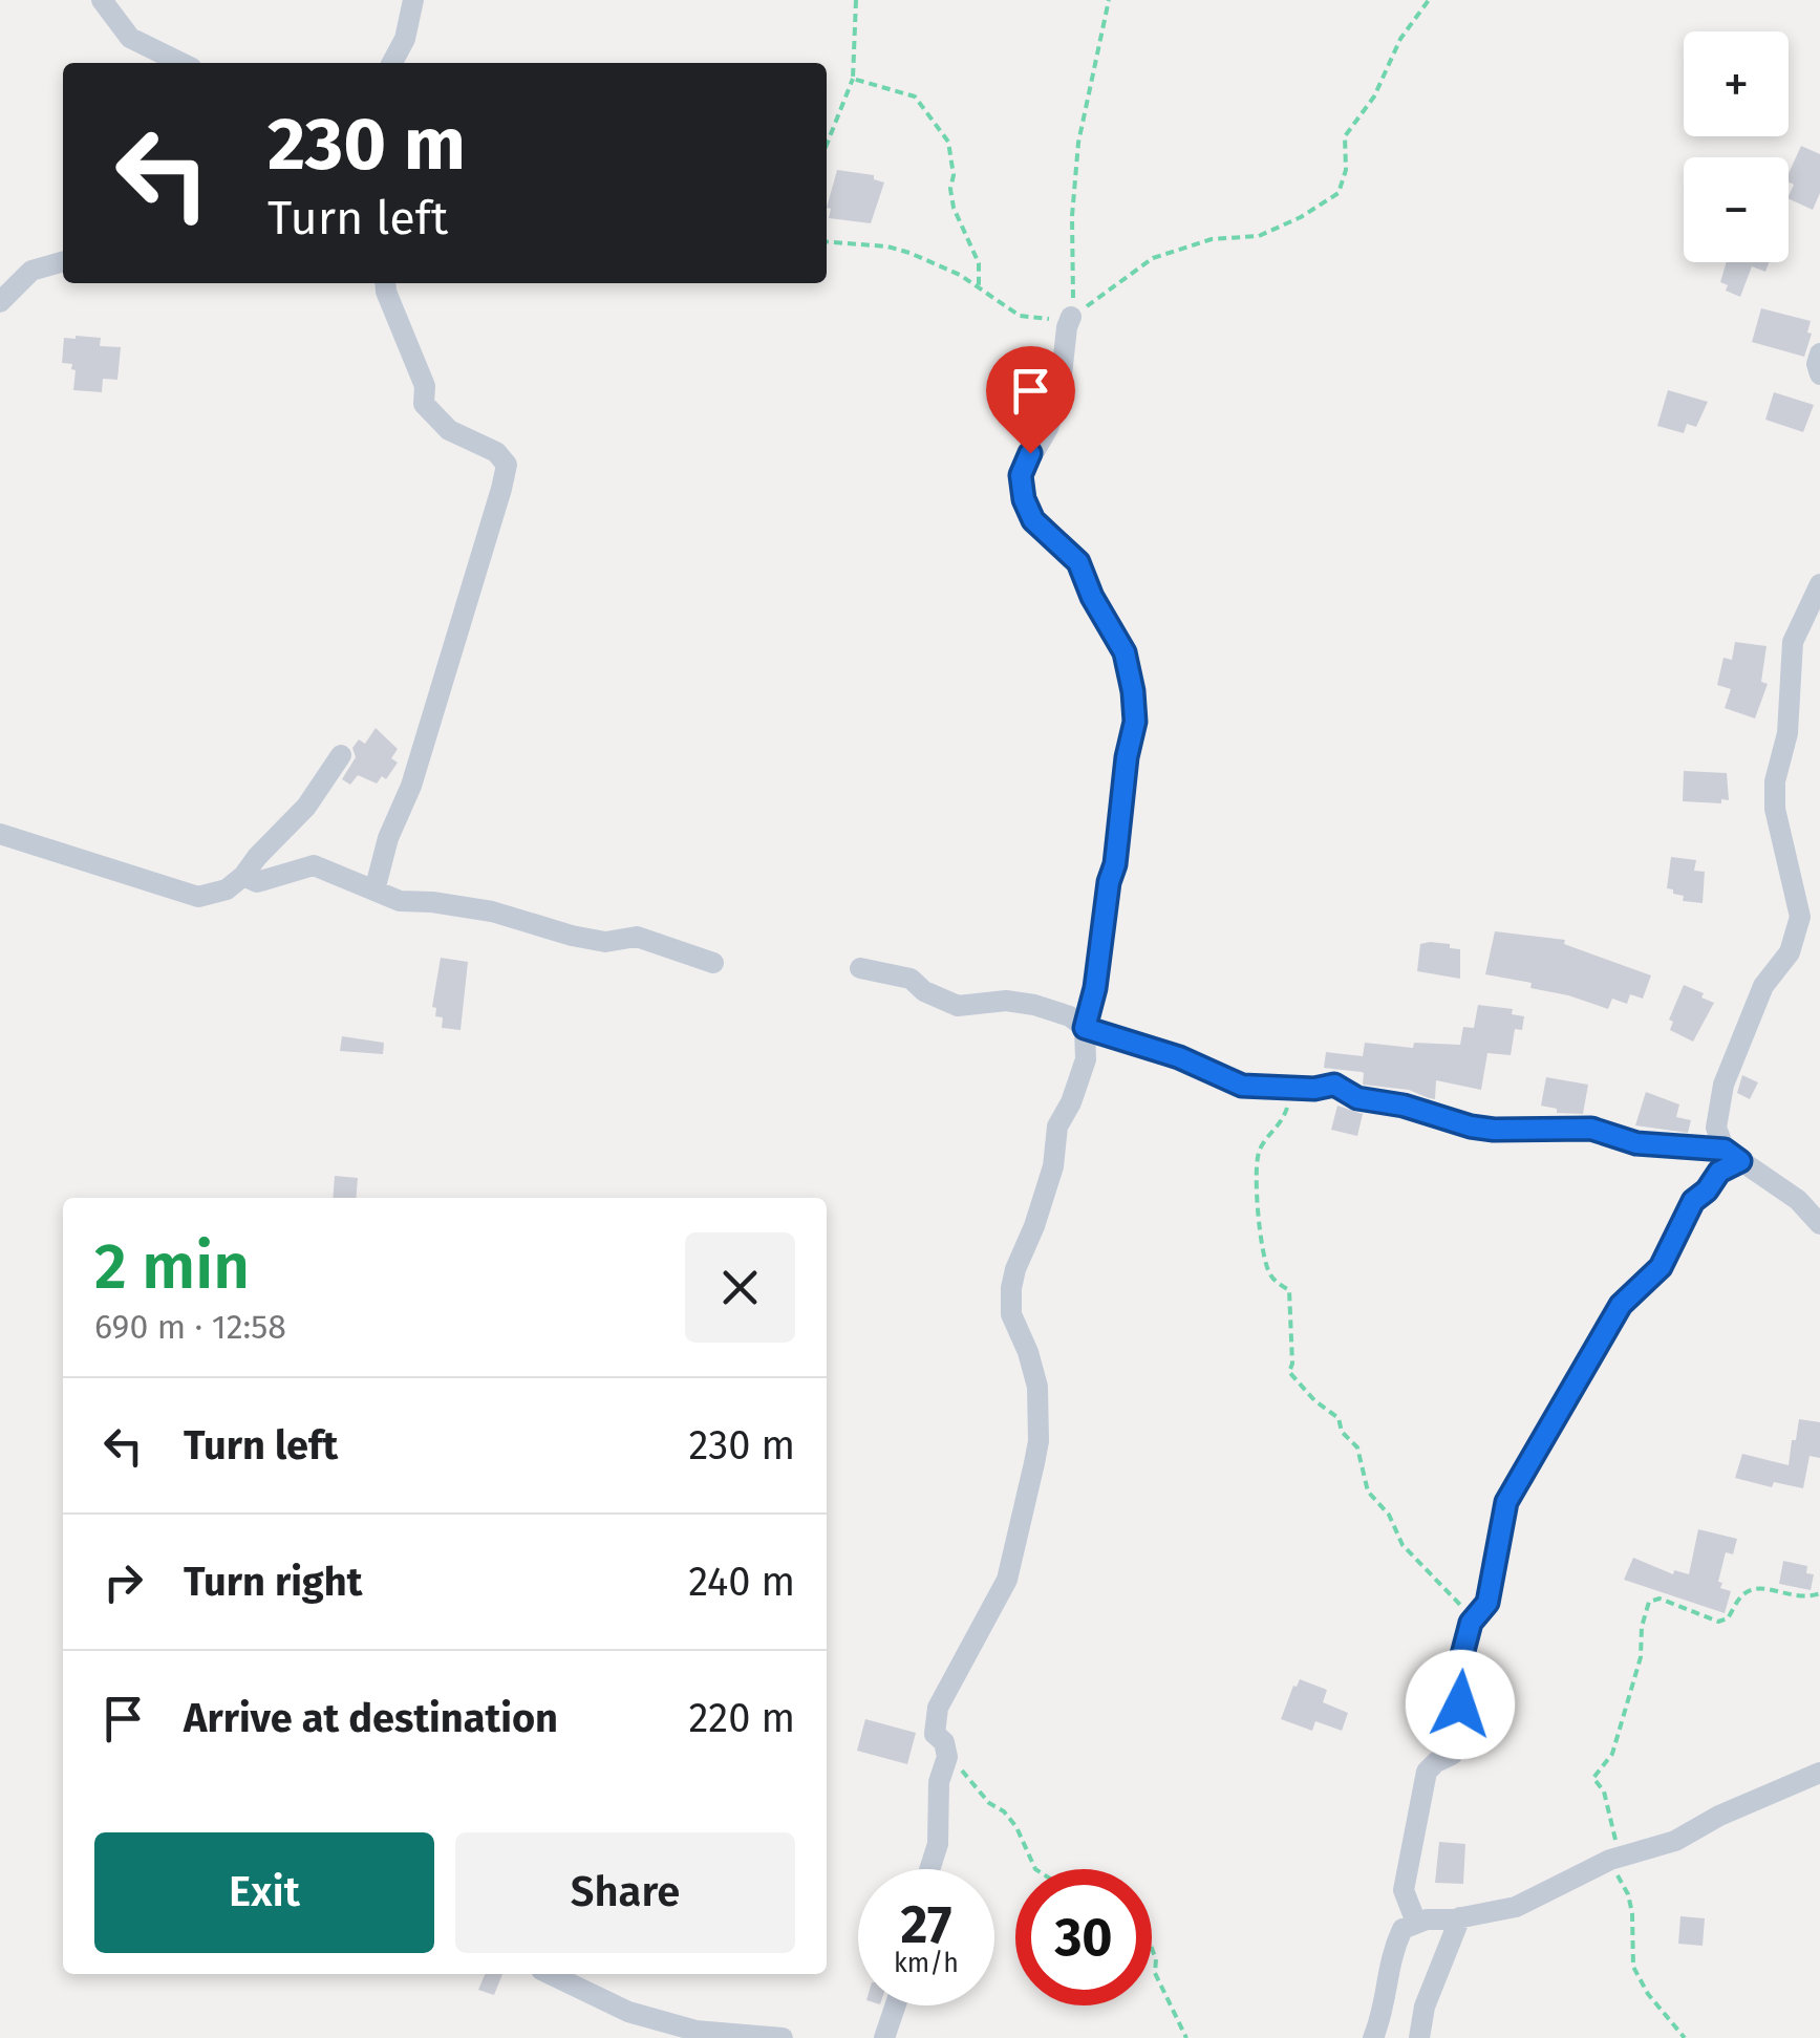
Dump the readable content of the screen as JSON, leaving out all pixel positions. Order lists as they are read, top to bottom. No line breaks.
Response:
{"page":{"map_buttons":["+","−"],"turn":["230 m","Turn left"],"heading":["2 min","690 m · 12:58"],"list":[{"name":"Turn left","value":"230 m"},{"name":"Turn right","value":"240 m"},{"name":"Arrive at destination","value":"220 m"}],"buttons":["Exit","Share"],"speed":"27 km/h","limit":"30"}}
